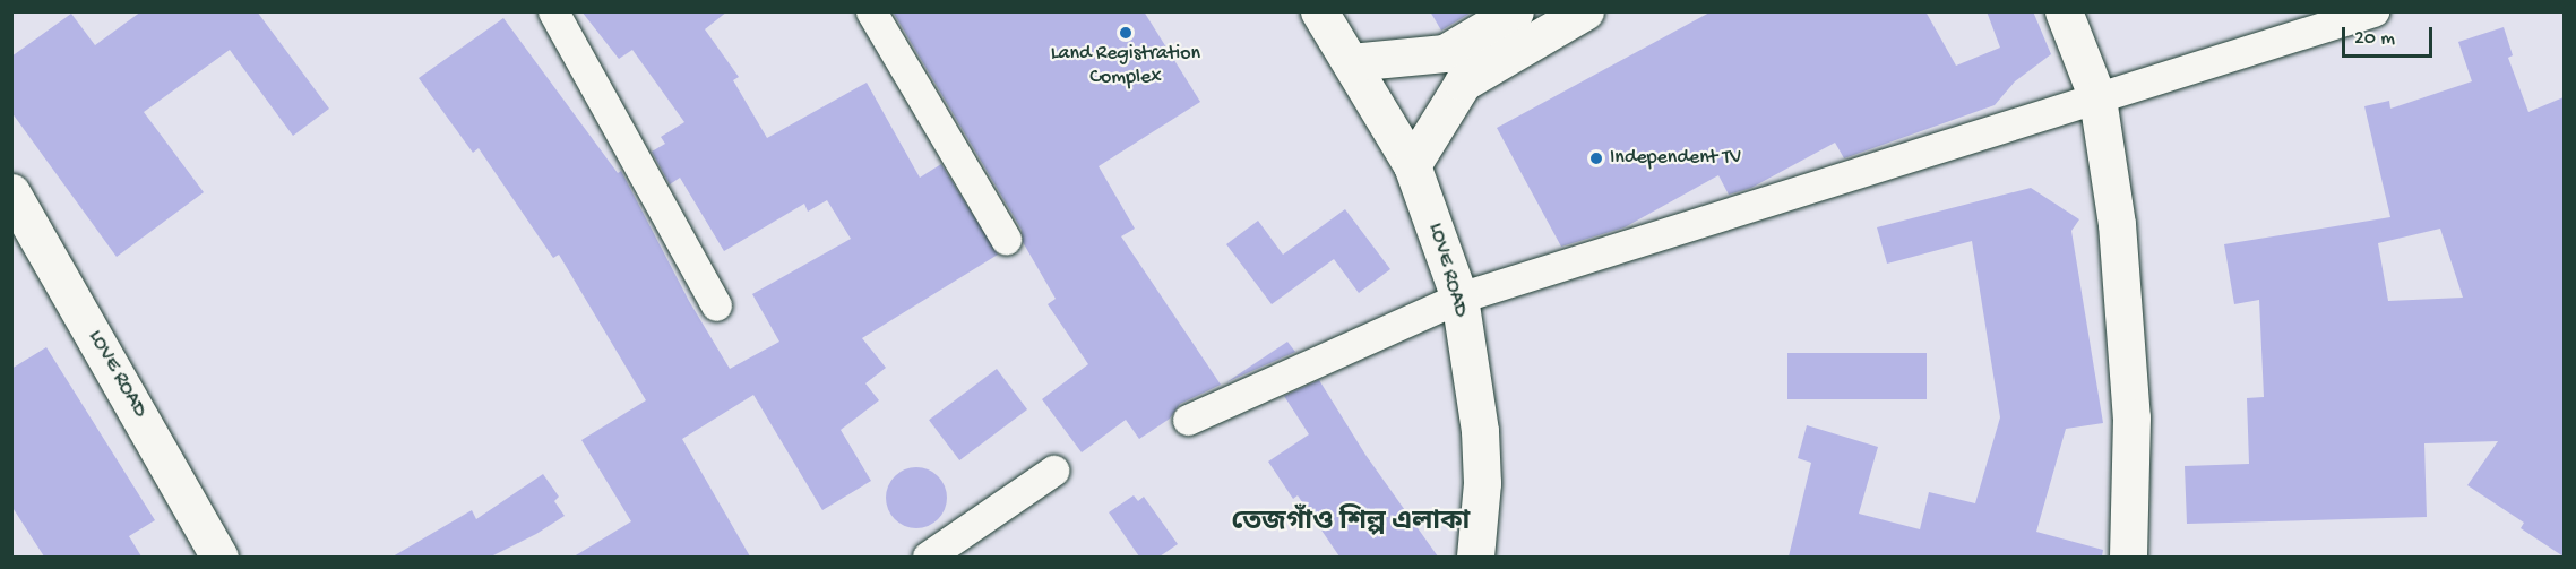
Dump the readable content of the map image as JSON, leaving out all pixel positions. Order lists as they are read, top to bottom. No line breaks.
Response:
{"streets":{"main road":["LOVE ROAD"]},"districts":["তেজগাঁও শিল্প এলাকা"],"places":["Land Registration Complex","Independent TV"],"scale_bar":"20 m"}
